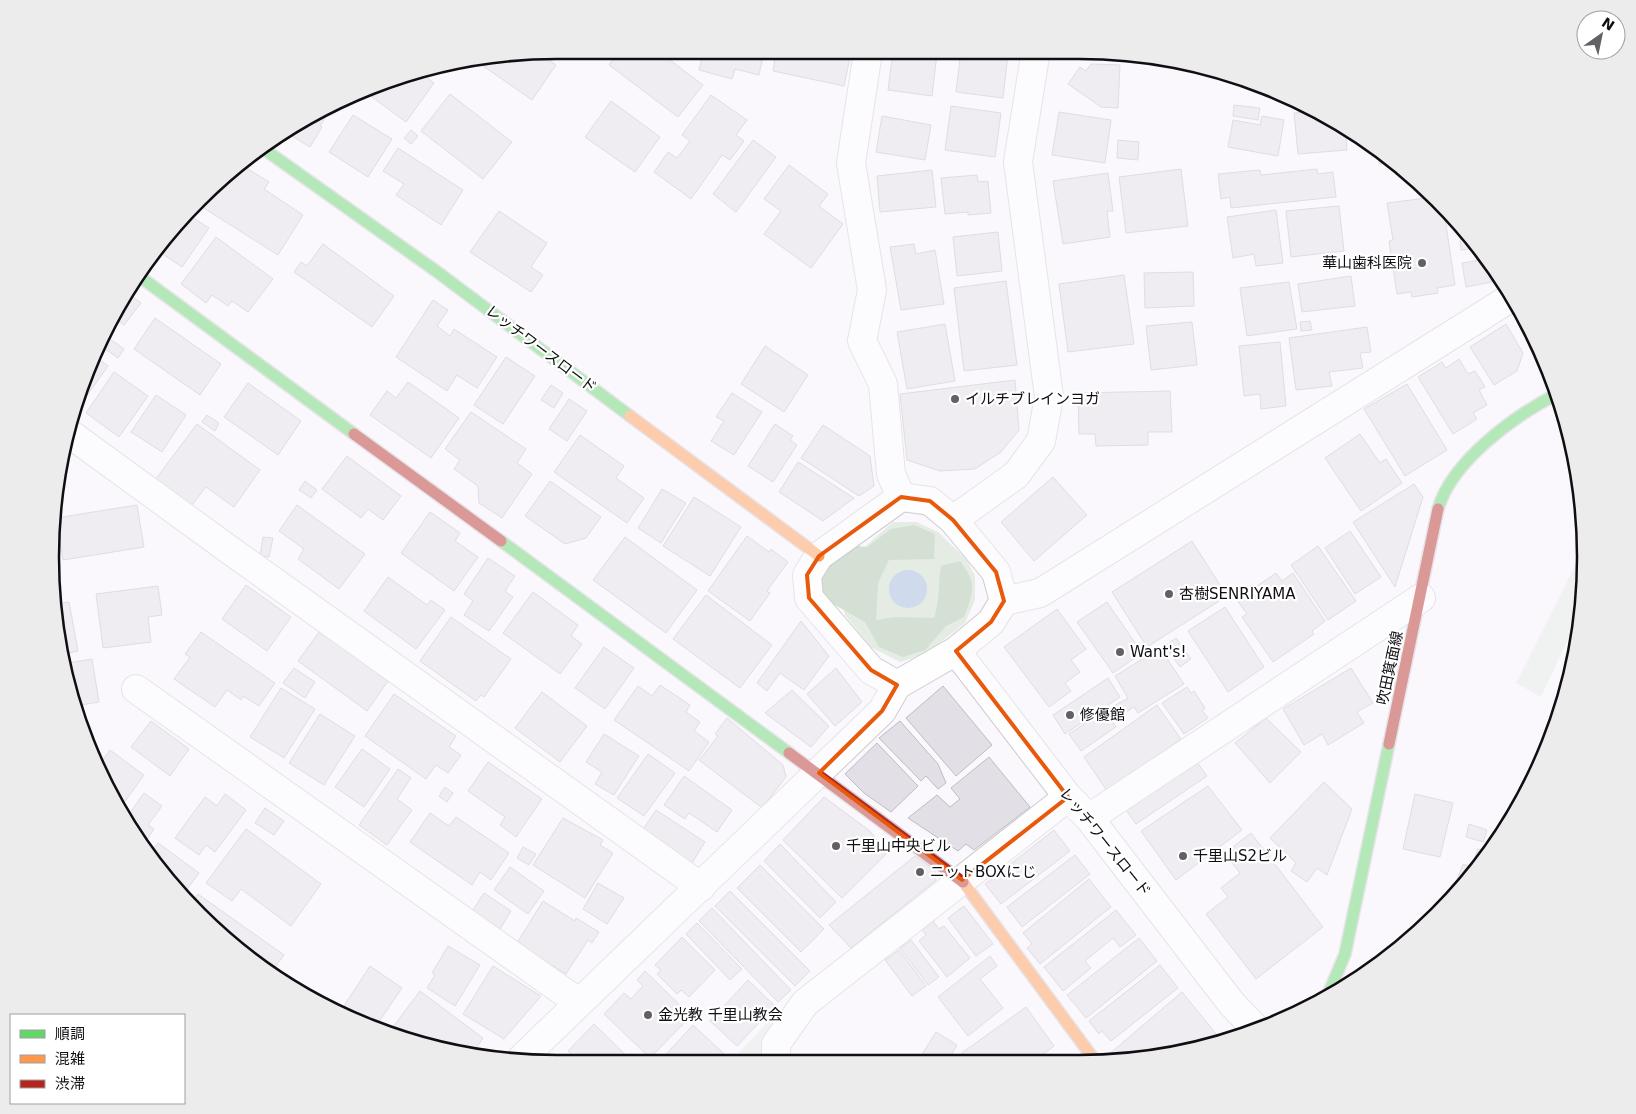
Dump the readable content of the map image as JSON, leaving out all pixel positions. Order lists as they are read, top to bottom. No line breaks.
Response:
{"streets":{"street":["レッチワースロード","吹田箕面線"]},"places":["華山歯科医院","イルチブレインヨガ","杏樹SENRIYAMA","Want's!","修優館","千里山中央ビル","千里山S2ビル","ニットBOXにじ","金光教 千里山教会"],"legend":["順調","混雑","渋滞"],"north":"top right"}
